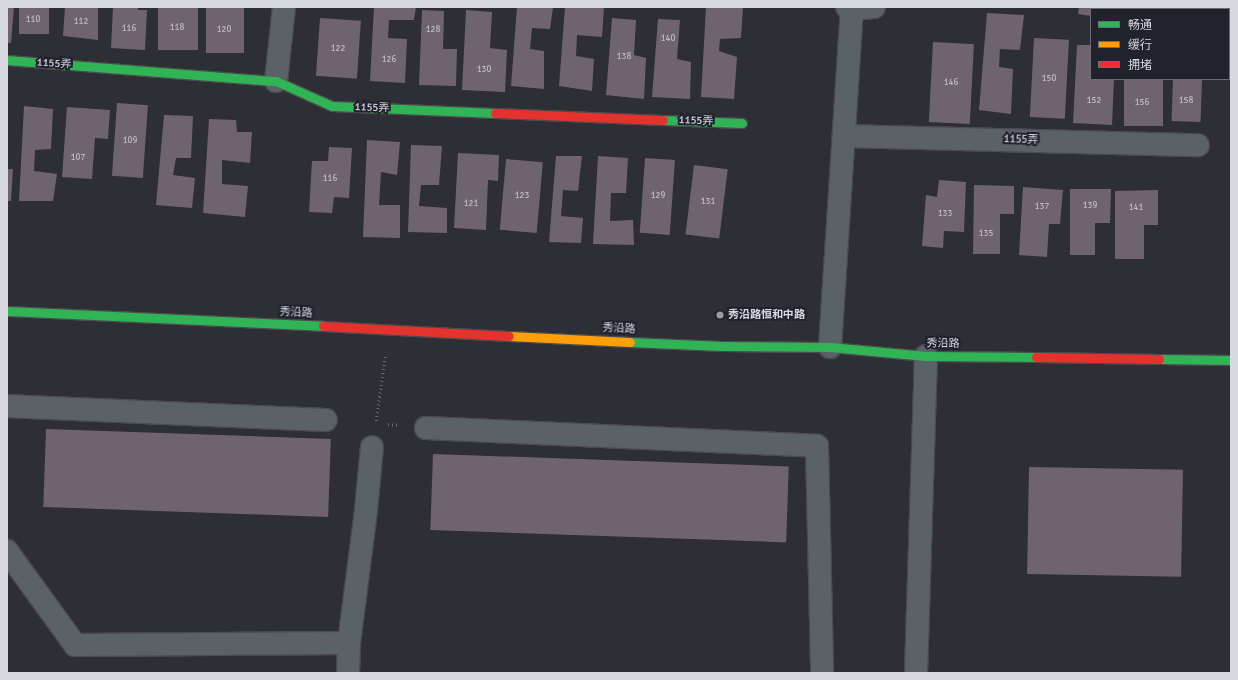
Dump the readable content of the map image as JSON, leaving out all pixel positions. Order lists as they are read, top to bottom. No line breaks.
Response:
{"streets":{"main road":["1155弄","秀沿路"]},"places":["秀沿路恒和中路"],"house_numbers":["110","112","118","116","120","128","140","122","138","126","130","150","146","152","158","156","109","107","116","123","129","131","121","139","137","141","133","135"],"legend":["畅通","缓行","拥堵"]}
